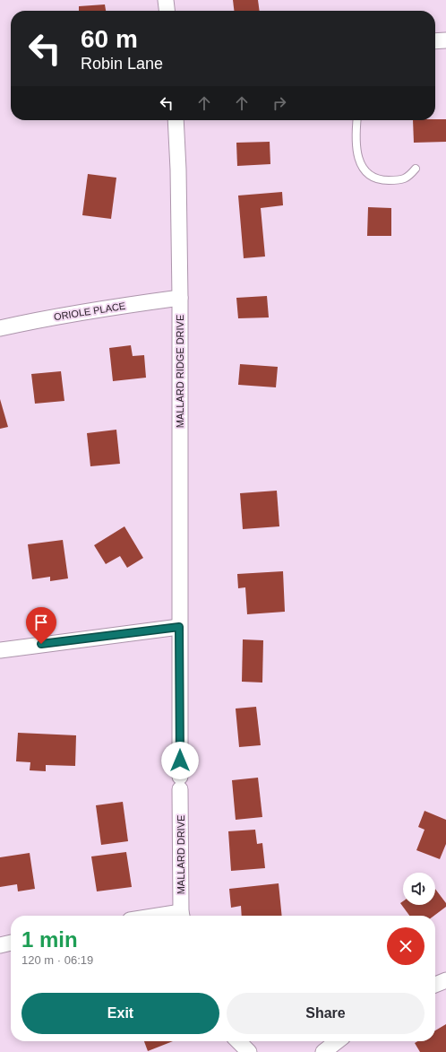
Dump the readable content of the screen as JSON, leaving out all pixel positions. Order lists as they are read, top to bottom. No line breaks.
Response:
{"streets":{"street":["ORIOLE PLACE","MALLARD RIDGE DRIVE","MALLARD DRIVE"]},"crossings":[["ORIOLE PLACE","MALLARD RIDGE DRIVE"],["MALLARD RIDGE DRIVE","MALLARD DRIVE"]],"page":{"turn":["60 m","Robin Lane"],"heading":["1 min","120 m · 06:19"],"buttons":["Exit","Share"]}}
